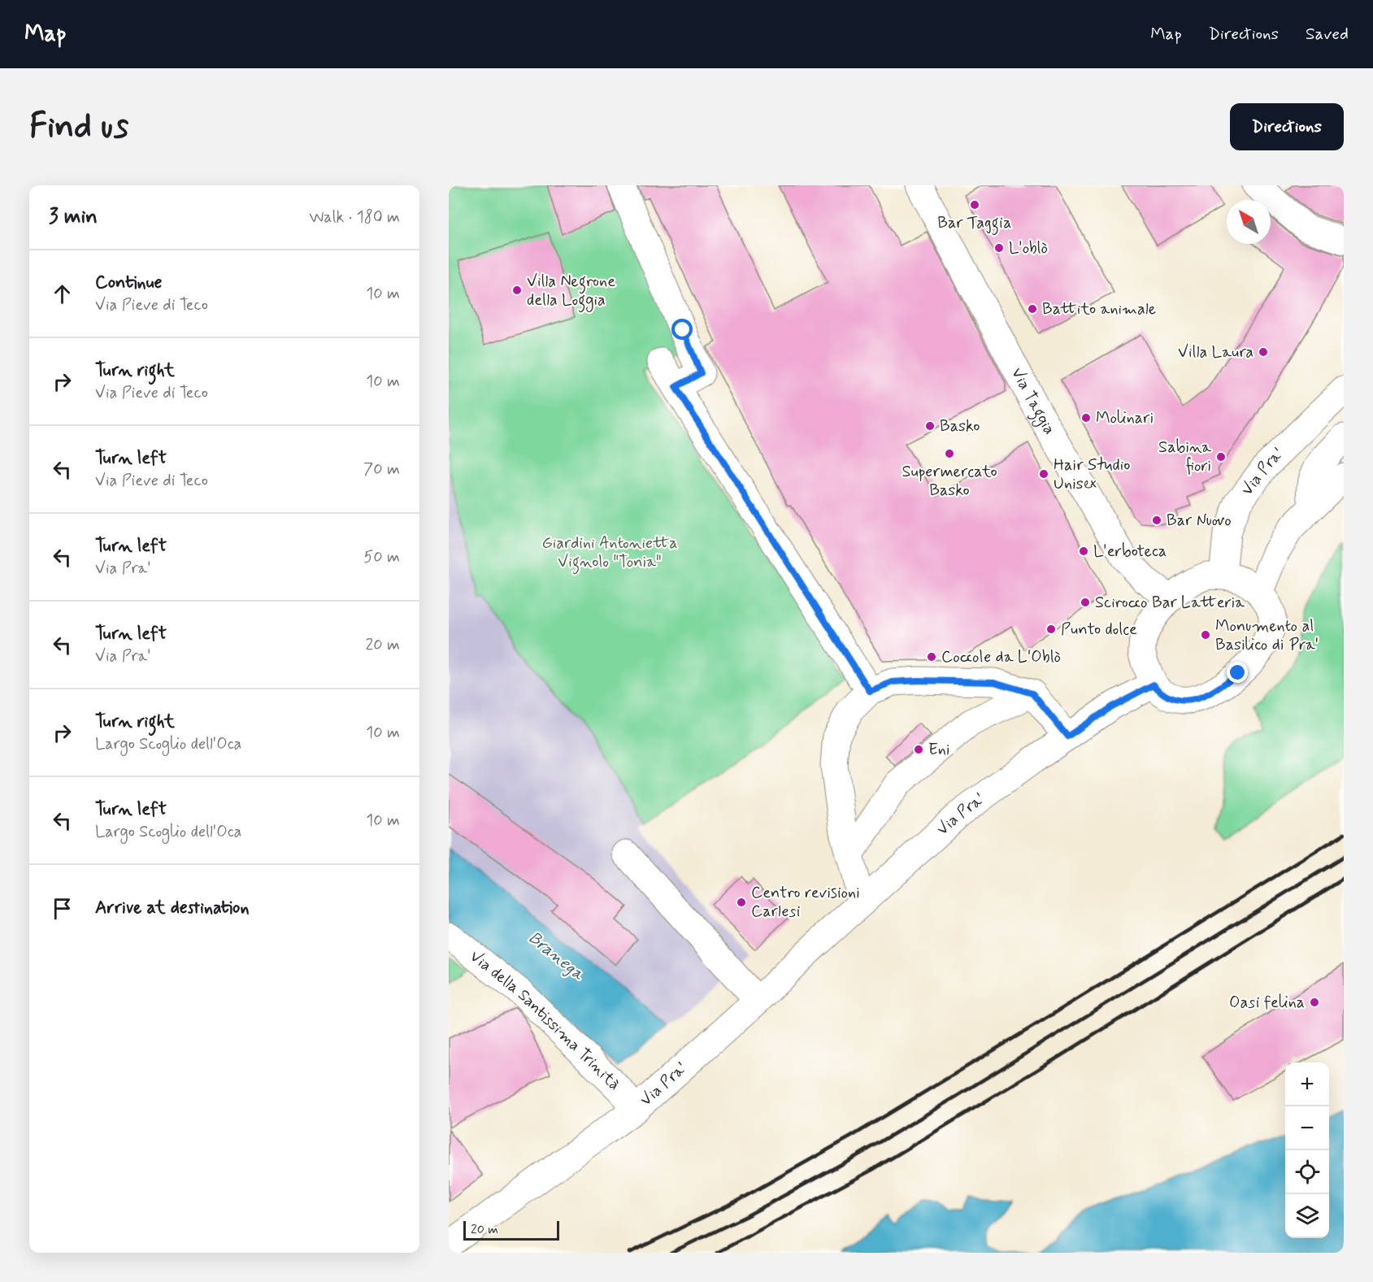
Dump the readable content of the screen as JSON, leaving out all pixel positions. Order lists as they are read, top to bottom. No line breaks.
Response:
{"streets":{"street":["Via Taggia","Via Pra'","Via della Santissima Trinità"]},"crossings":[["Via Taggia","Via Pra'"],["Via Pra'","Via della Santissima Trinità"]],"water":["Branega"],"parks":["Giardini Antonietta Vignolo \"Tonia\""],"places":["Bar Taggia","L'oblò","Villa Negrone della Loggia","Battito animale","Villa Laura","Molinari","Basko","Supermercato Basko","Sabina fiori","Hair Studio Unisex","Bar Nuovo","L'erboteca","Scirocco Bar Latteria","Punto dolce","Monumento al Basilico di Pra'","Coccole da L'Oblò","Eni","Centro revisioni Carlesi","Oasi felina"],"scale_bar":"20 m","north":"top left","page":{"header":"Map","nav":["Map","Directions","Saved"],"buttons":"Directions","title":"Find us","heading":["3 min","Walk · 180 m"],"list":[["Continue","Via Pieve di Teco","10 m"],["Turn right","Via Pieve di Teco","10 m"],["Turn left","Via Pieve di Teco","70 m"],["Turn left","Via Pra'","50 m"],["Turn left","Via Pra'","20 m"],["Turn right","Largo Scoglio dell'Oca","10 m"],["Turn left","Largo Scoglio dell'Oca","10 m"],"Arrive at destination"],"map_buttons":["+","−"],"scale":"20 m"}}
